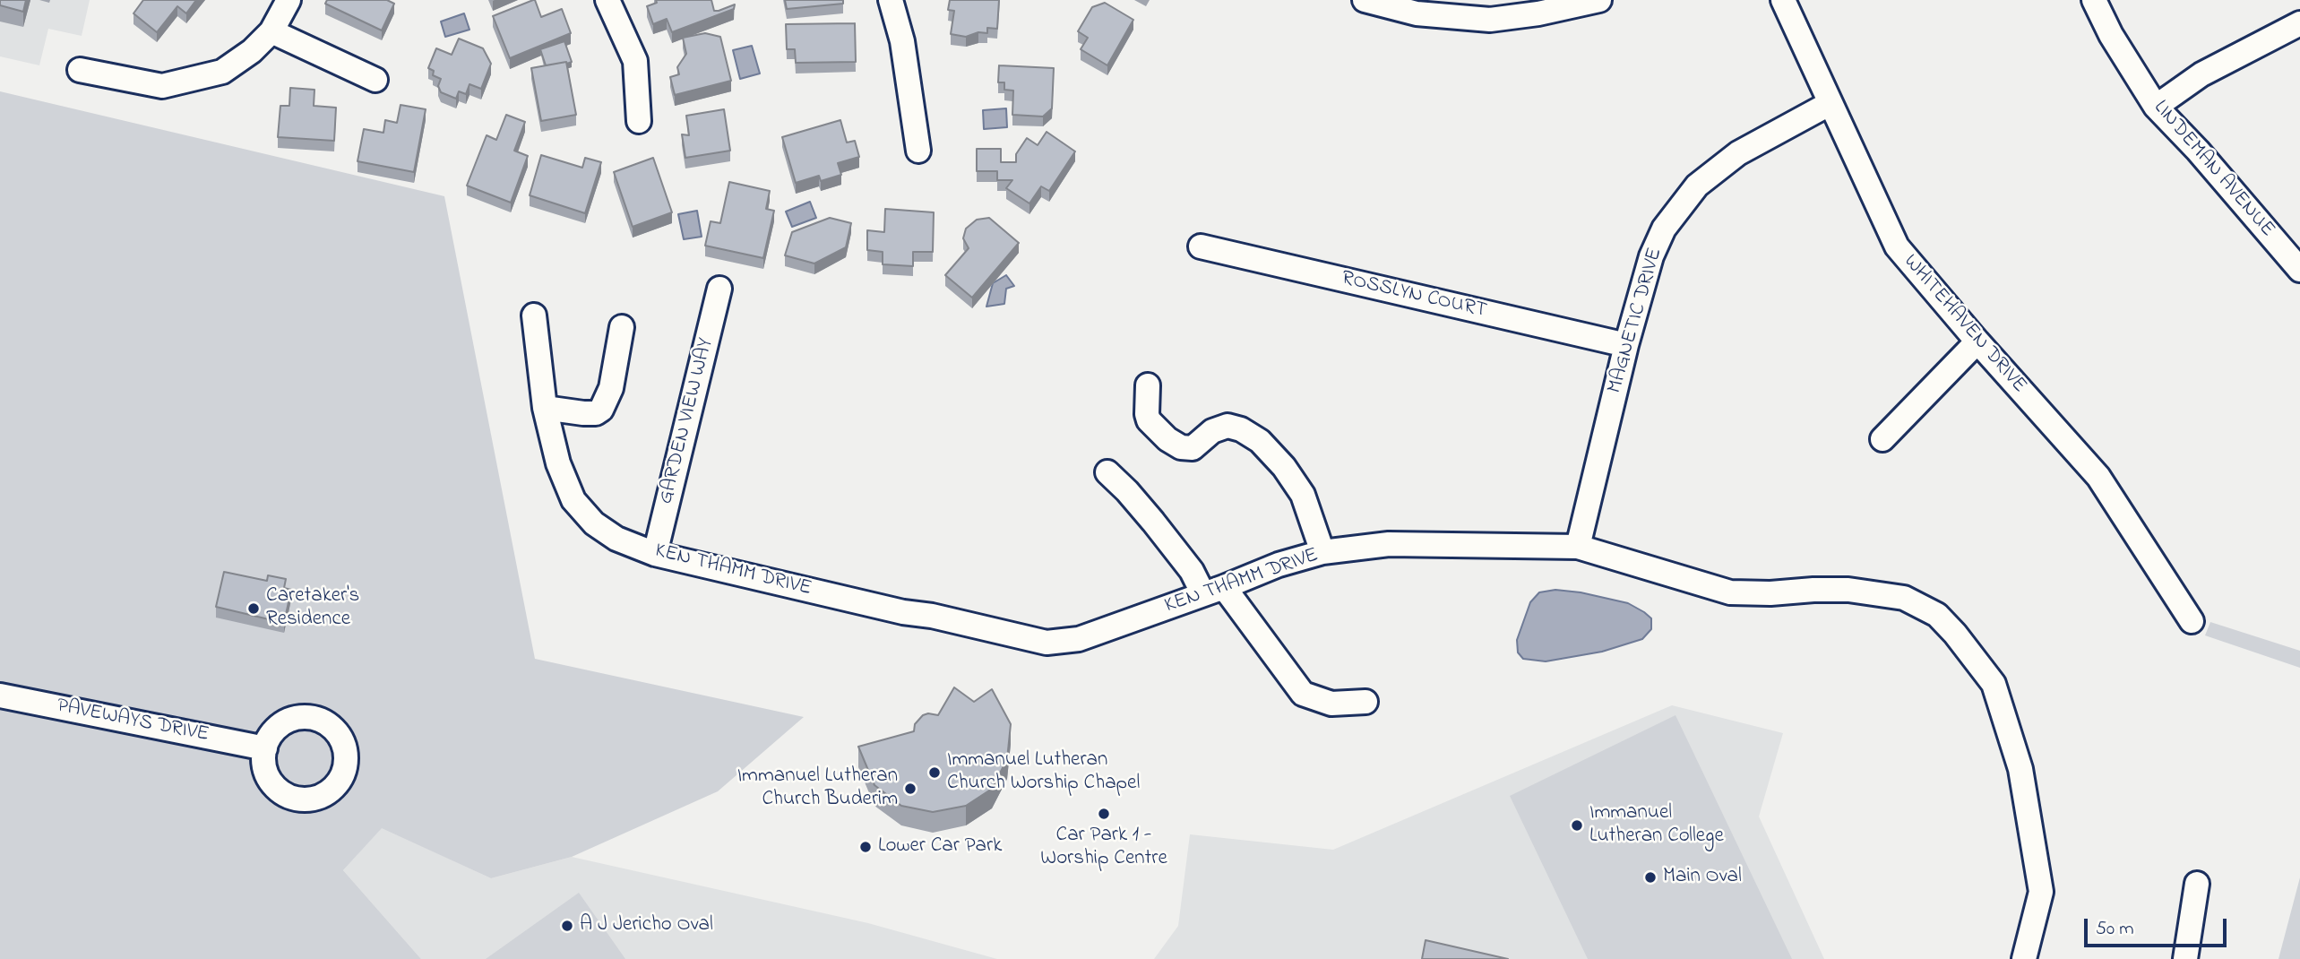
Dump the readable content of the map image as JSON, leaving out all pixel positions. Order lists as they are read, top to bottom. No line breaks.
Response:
{"streets":{"street":["LINDEMAN AVENUE","ROSSLYN COURT","MAGNETIC DRIVE","WHITEHAVEN DRIVE","GARDEN VIEW WAY","KEN THAMM DRIVE","PAVEWAYS DRIVE"]},"crossings":[["ROSSLYN COURT","MAGNETIC DRIVE"],["MAGNETIC DRIVE","WHITEHAVEN DRIVE"],["MAGNETIC DRIVE","KEN THAMM DRIVE"],["GARDEN VIEW WAY","KEN THAMM DRIVE"]],"places":["Caretaker's Residence","Immanuel Lutheran Church Worship Chapel","Immanuel Lutheran Church Buderim","Car Park 1 - Worship Centre","Immanuel Lutheran College","Lower Car Park","Main Oval","A J Jericho Oval"],"scale_bar":"50 m"}
